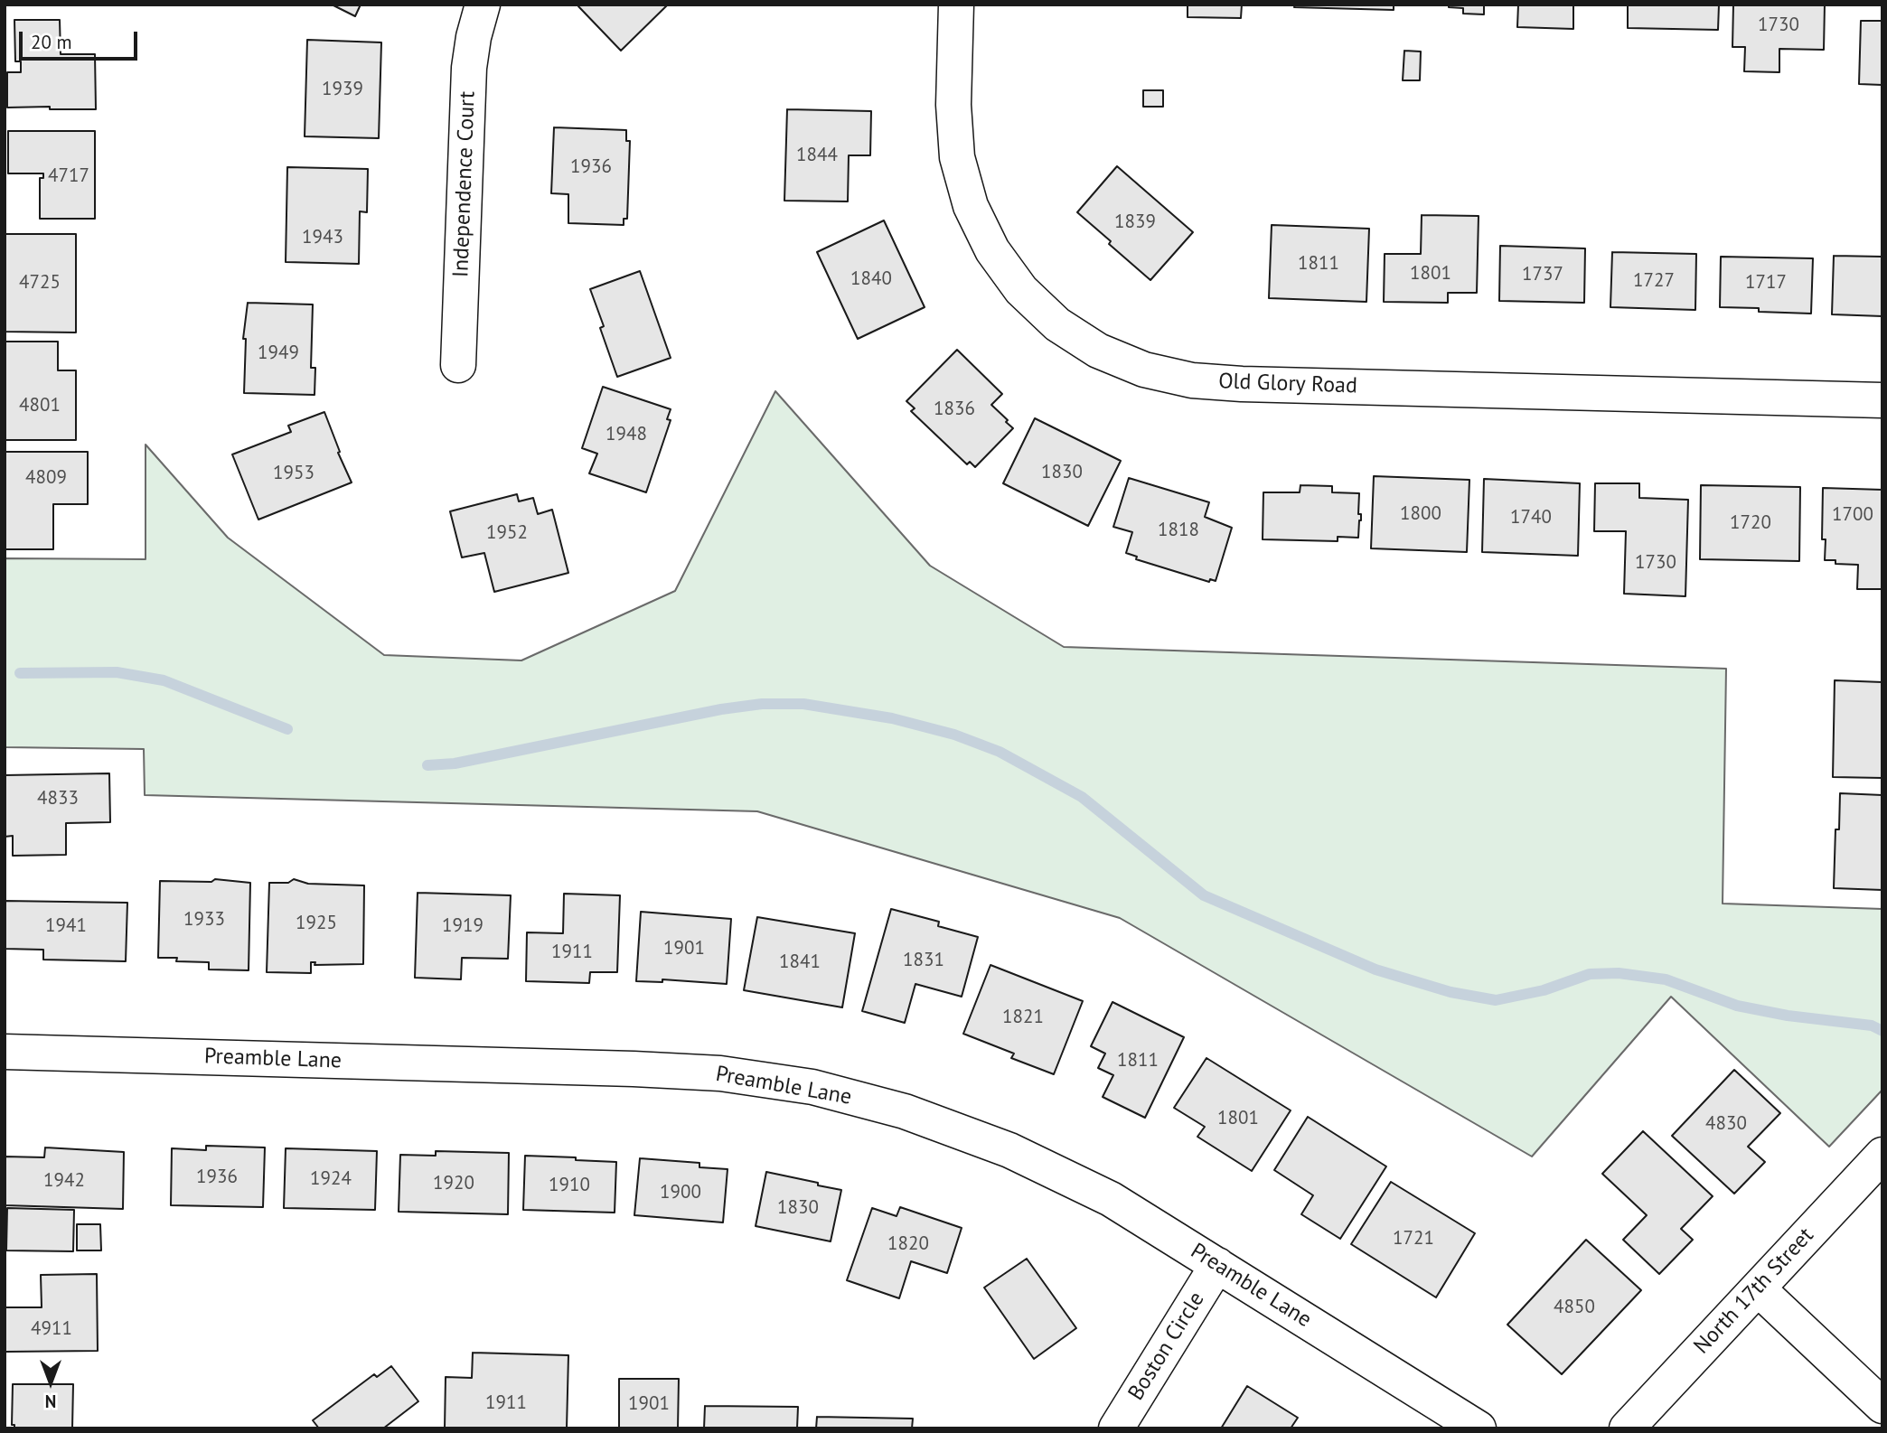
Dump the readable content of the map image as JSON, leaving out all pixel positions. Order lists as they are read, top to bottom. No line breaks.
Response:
{"streets":{"street":["Independence Court","Old Glory Road","Preamble Lane","North 17th Street","Boston Circle"]},"crossings":[["Preamble Lane","Boston Circle"]],"house_numbers":["1730","1939","1844","1936","4717","1839","1943","1811","1801","1737","1840","1727","4725","1717","1949","4801","1836","1948","1830","1953","4809","1800","1700","1740","1720","1818","1952","1730","4833","1933","1925","1941","1919","1901","1911","1831","1841","1821","1811","1801","4830","1936","1924","1942","1920","1910","1900","1830","1721","1820","4850","4911","1911","1901"],"scale_bar":"20 m","north":"bottom"}
